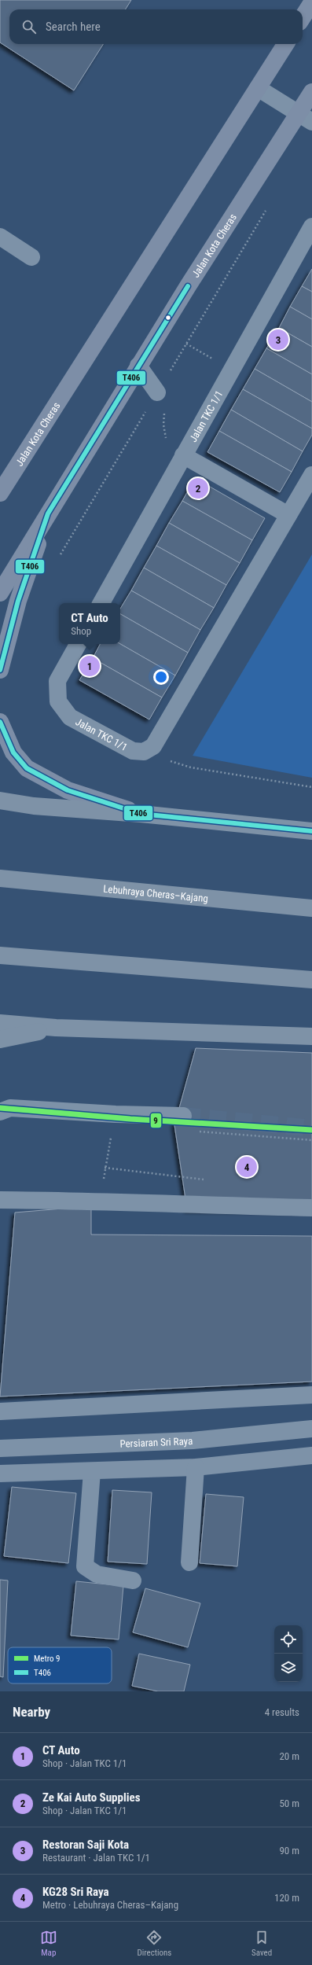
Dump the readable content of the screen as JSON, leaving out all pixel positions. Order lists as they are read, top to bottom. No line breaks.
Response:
{"streets":{"highway":["Lebuhraya Cheras–Kajang"],"main road":["Jalan Kota Cheras"],"street":["Jalan TKC 1/1","Persiaran Sri Raya"]},"lines":["transit line T406","metro line 9"],"legend":["Metro 9","T406"],"page":{"search":"Search here","pins":["3","2","1","4"],"popup":["CT Auto","Shop"],"heading":["Nearby","4 results"],"list":[{"mark":"1","name":"CT Auto","note":"Shop · Jalan TKC 1/1","value":"20 m"},{"mark":"2","name":"Ze Kai Auto Supplies","note":"Shop · Jalan TKC 1/1","value":"50 m"},{"mark":"3","name":"Restoran Saji Kota","note":"Restaurant · Jalan TKC 1/1","value":"90 m"},{"mark":"4","name":"KG28 Sri Raya","note":"Metro · Lebuhraya Cheras–Kajang","value":"120 m"}],"nav":["Map","Directions","Saved"]}}
